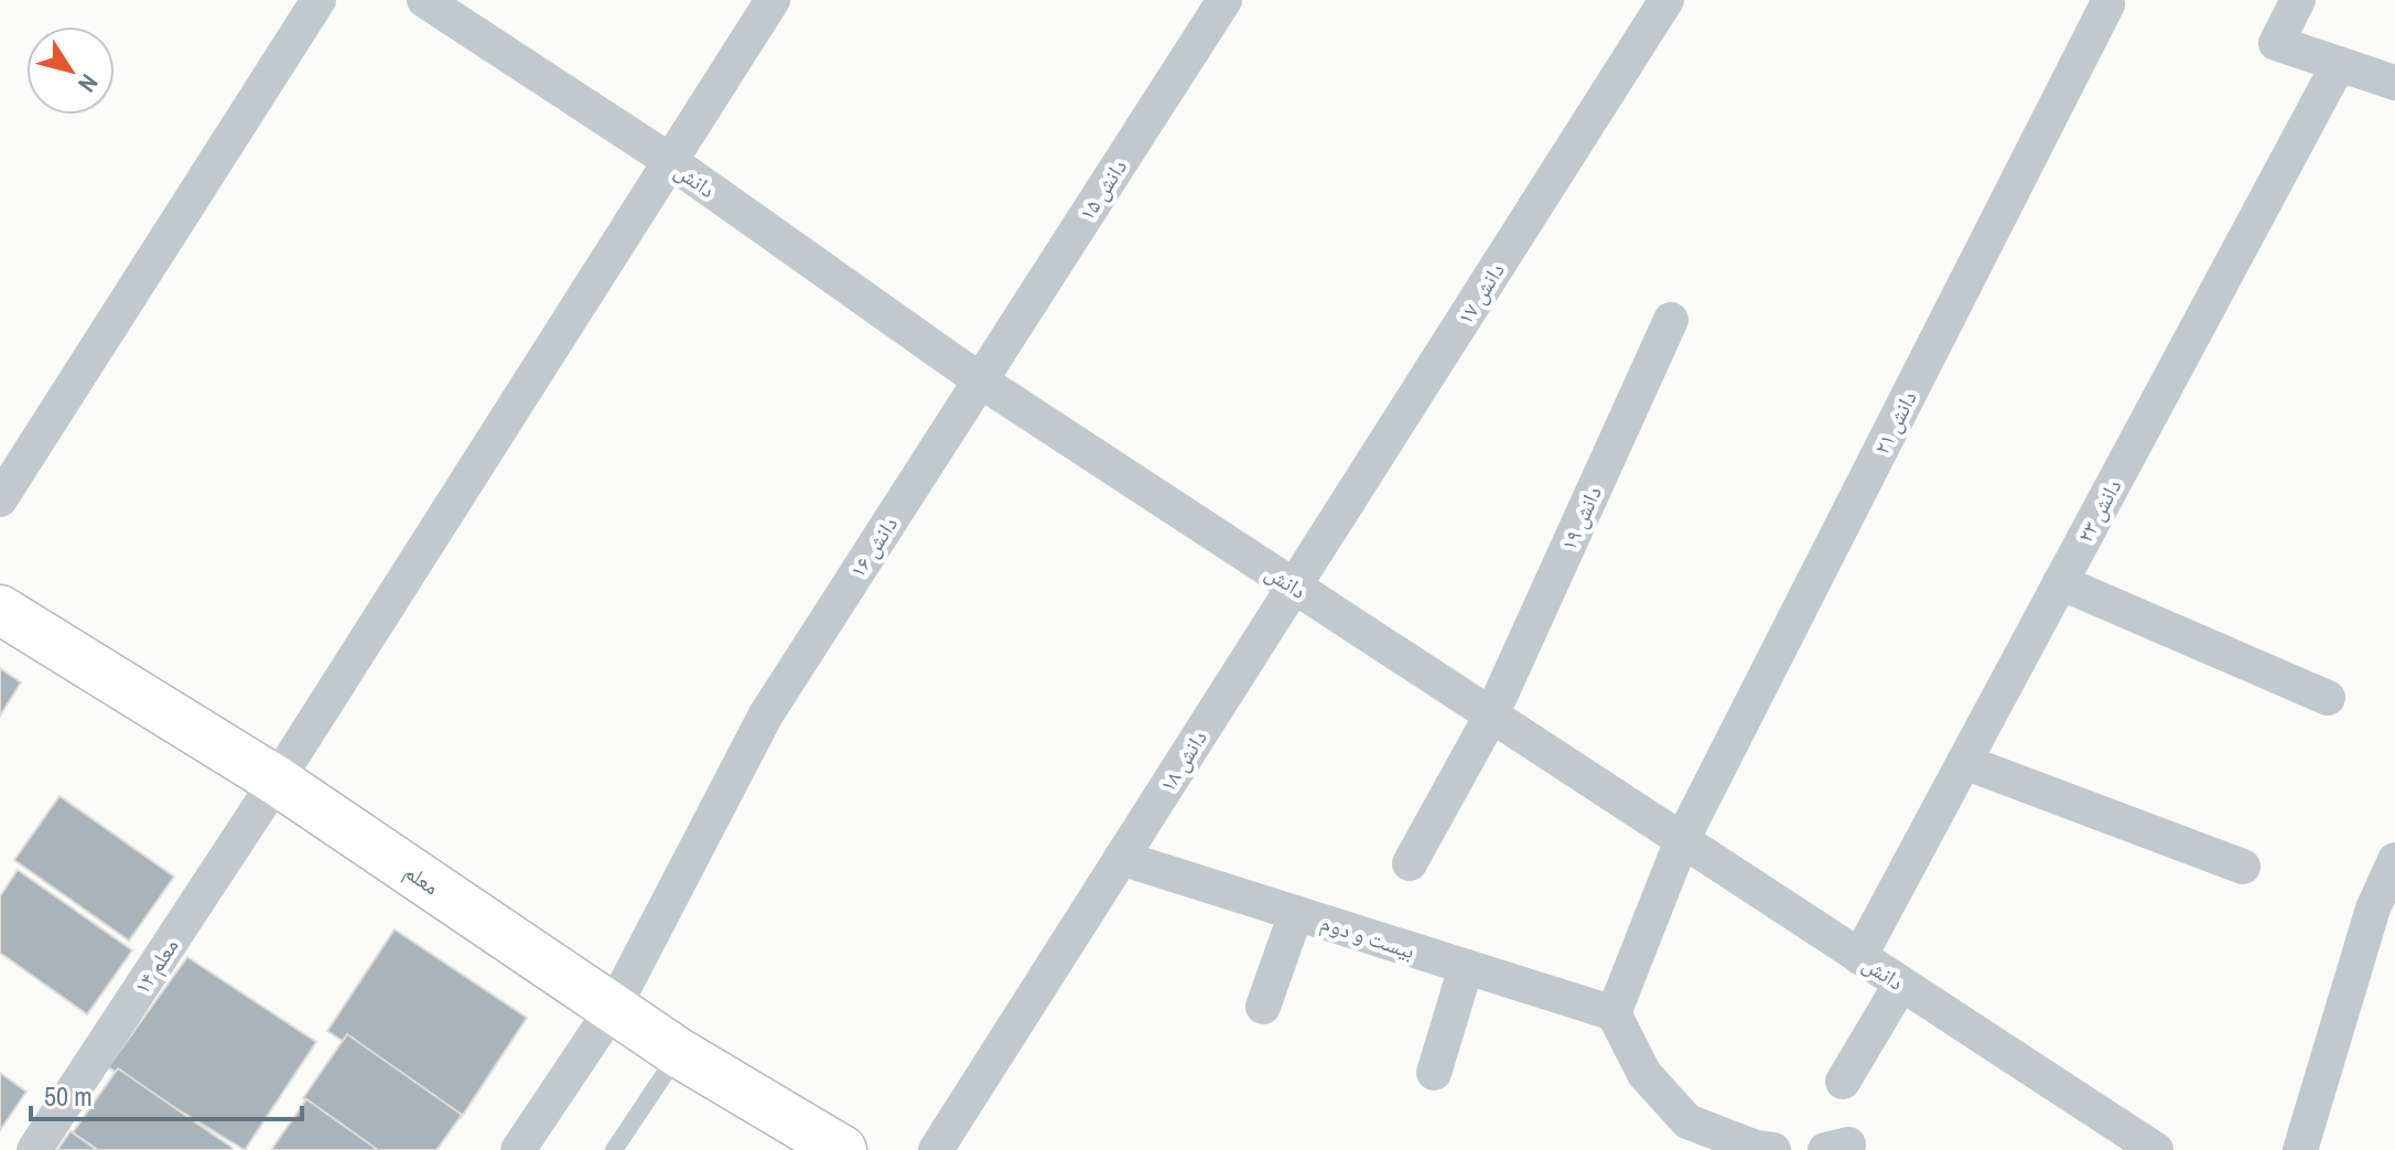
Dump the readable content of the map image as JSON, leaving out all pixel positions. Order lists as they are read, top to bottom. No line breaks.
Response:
{"streets":{"main road":["معلم"],"street":["دانش","دانش ۱۵","دانش ۱۷","دانش ٢١","دانش ٢٣","دانش ١٩","دانش ۱۶","دانش ١٨","بیست و دوم","معلم ۱۴"]},"crossings":[["دانش","دانش ۱۵"],["دانش","دانش ۱۷"],["دانش","دانش ٢١"],["دانش","دانش ٢٣"],["دانش","دانش ١٩"],["دانش","دانش ۱۶"],["دانش","دانش ١٨"],["دانش","معلم ۱۴"],["دانش ۱۵","دانش ۱۶"],["دانش ۱۷","دانش ١٨"],["دانش ٢١","بیست و دوم"],["دانش ۱۶","معلم"],["دانش ١٨","بیست و دوم"],["معلم","معلم ۱۴"]],"scale_bar":"50 m","north":"bottom right"}
